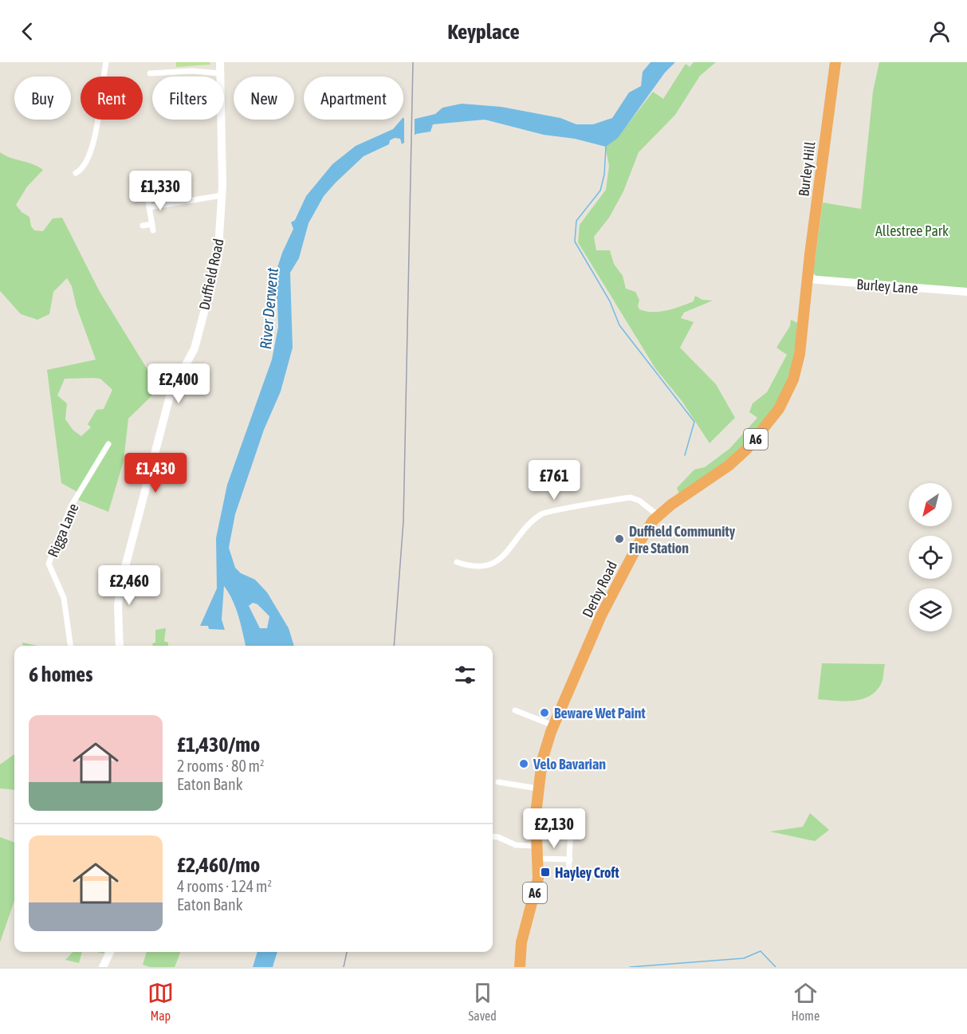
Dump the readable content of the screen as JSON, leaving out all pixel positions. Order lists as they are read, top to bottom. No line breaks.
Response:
{"streets":{"highway":["Burley Hill","A6","Derby Road"],"street":["Duffield Road","Burley Lane","Rigga Lane"]},"crossings":[["Burley Hill","Burley Lane"],["Burley Hill","Derby Road"],["Burley Lane","Derby Road"]],"water":["River Derwent"],"parks":["Allestree Park"],"places":{"other":["Duffield Community Fire Station","Beware Wet Paint","Velo Bavarian"],"transit":["Hayley Croft"]},"north":"bottom left","page":{"header":"Keyplace","chip":["Buy","Rent","Filters","New","Apartment"],"price":["£1,330","£2,400","£1,430","£761","£2,460","£2,130"],"heading":"6 homes","list":[{"name":"£1,430/mo","note":"2 rooms · 80 m² · Eaton Bank"},{"name":"£2,460/mo","note":"4 rooms · 124 m² · Eaton Bank"}],"tabs":["Map","Saved","Home"]}}
